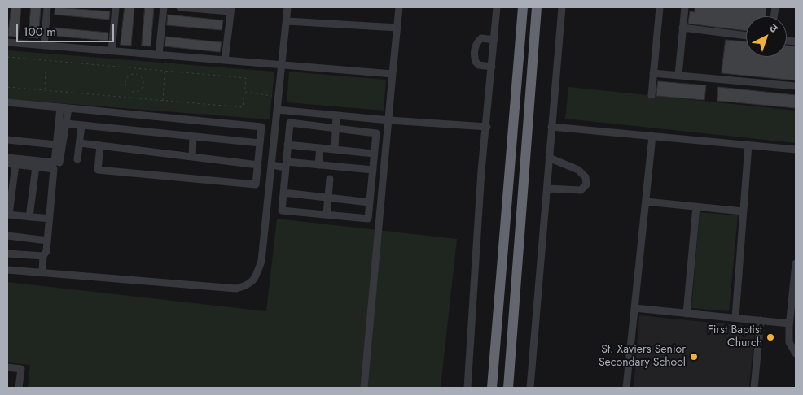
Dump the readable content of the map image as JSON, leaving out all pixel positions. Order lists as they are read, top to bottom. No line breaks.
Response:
{"places":["First Baptist Church","St. Xaviers Senior Secondary School"],"scale_bar":"100 m","north":"top right"}
